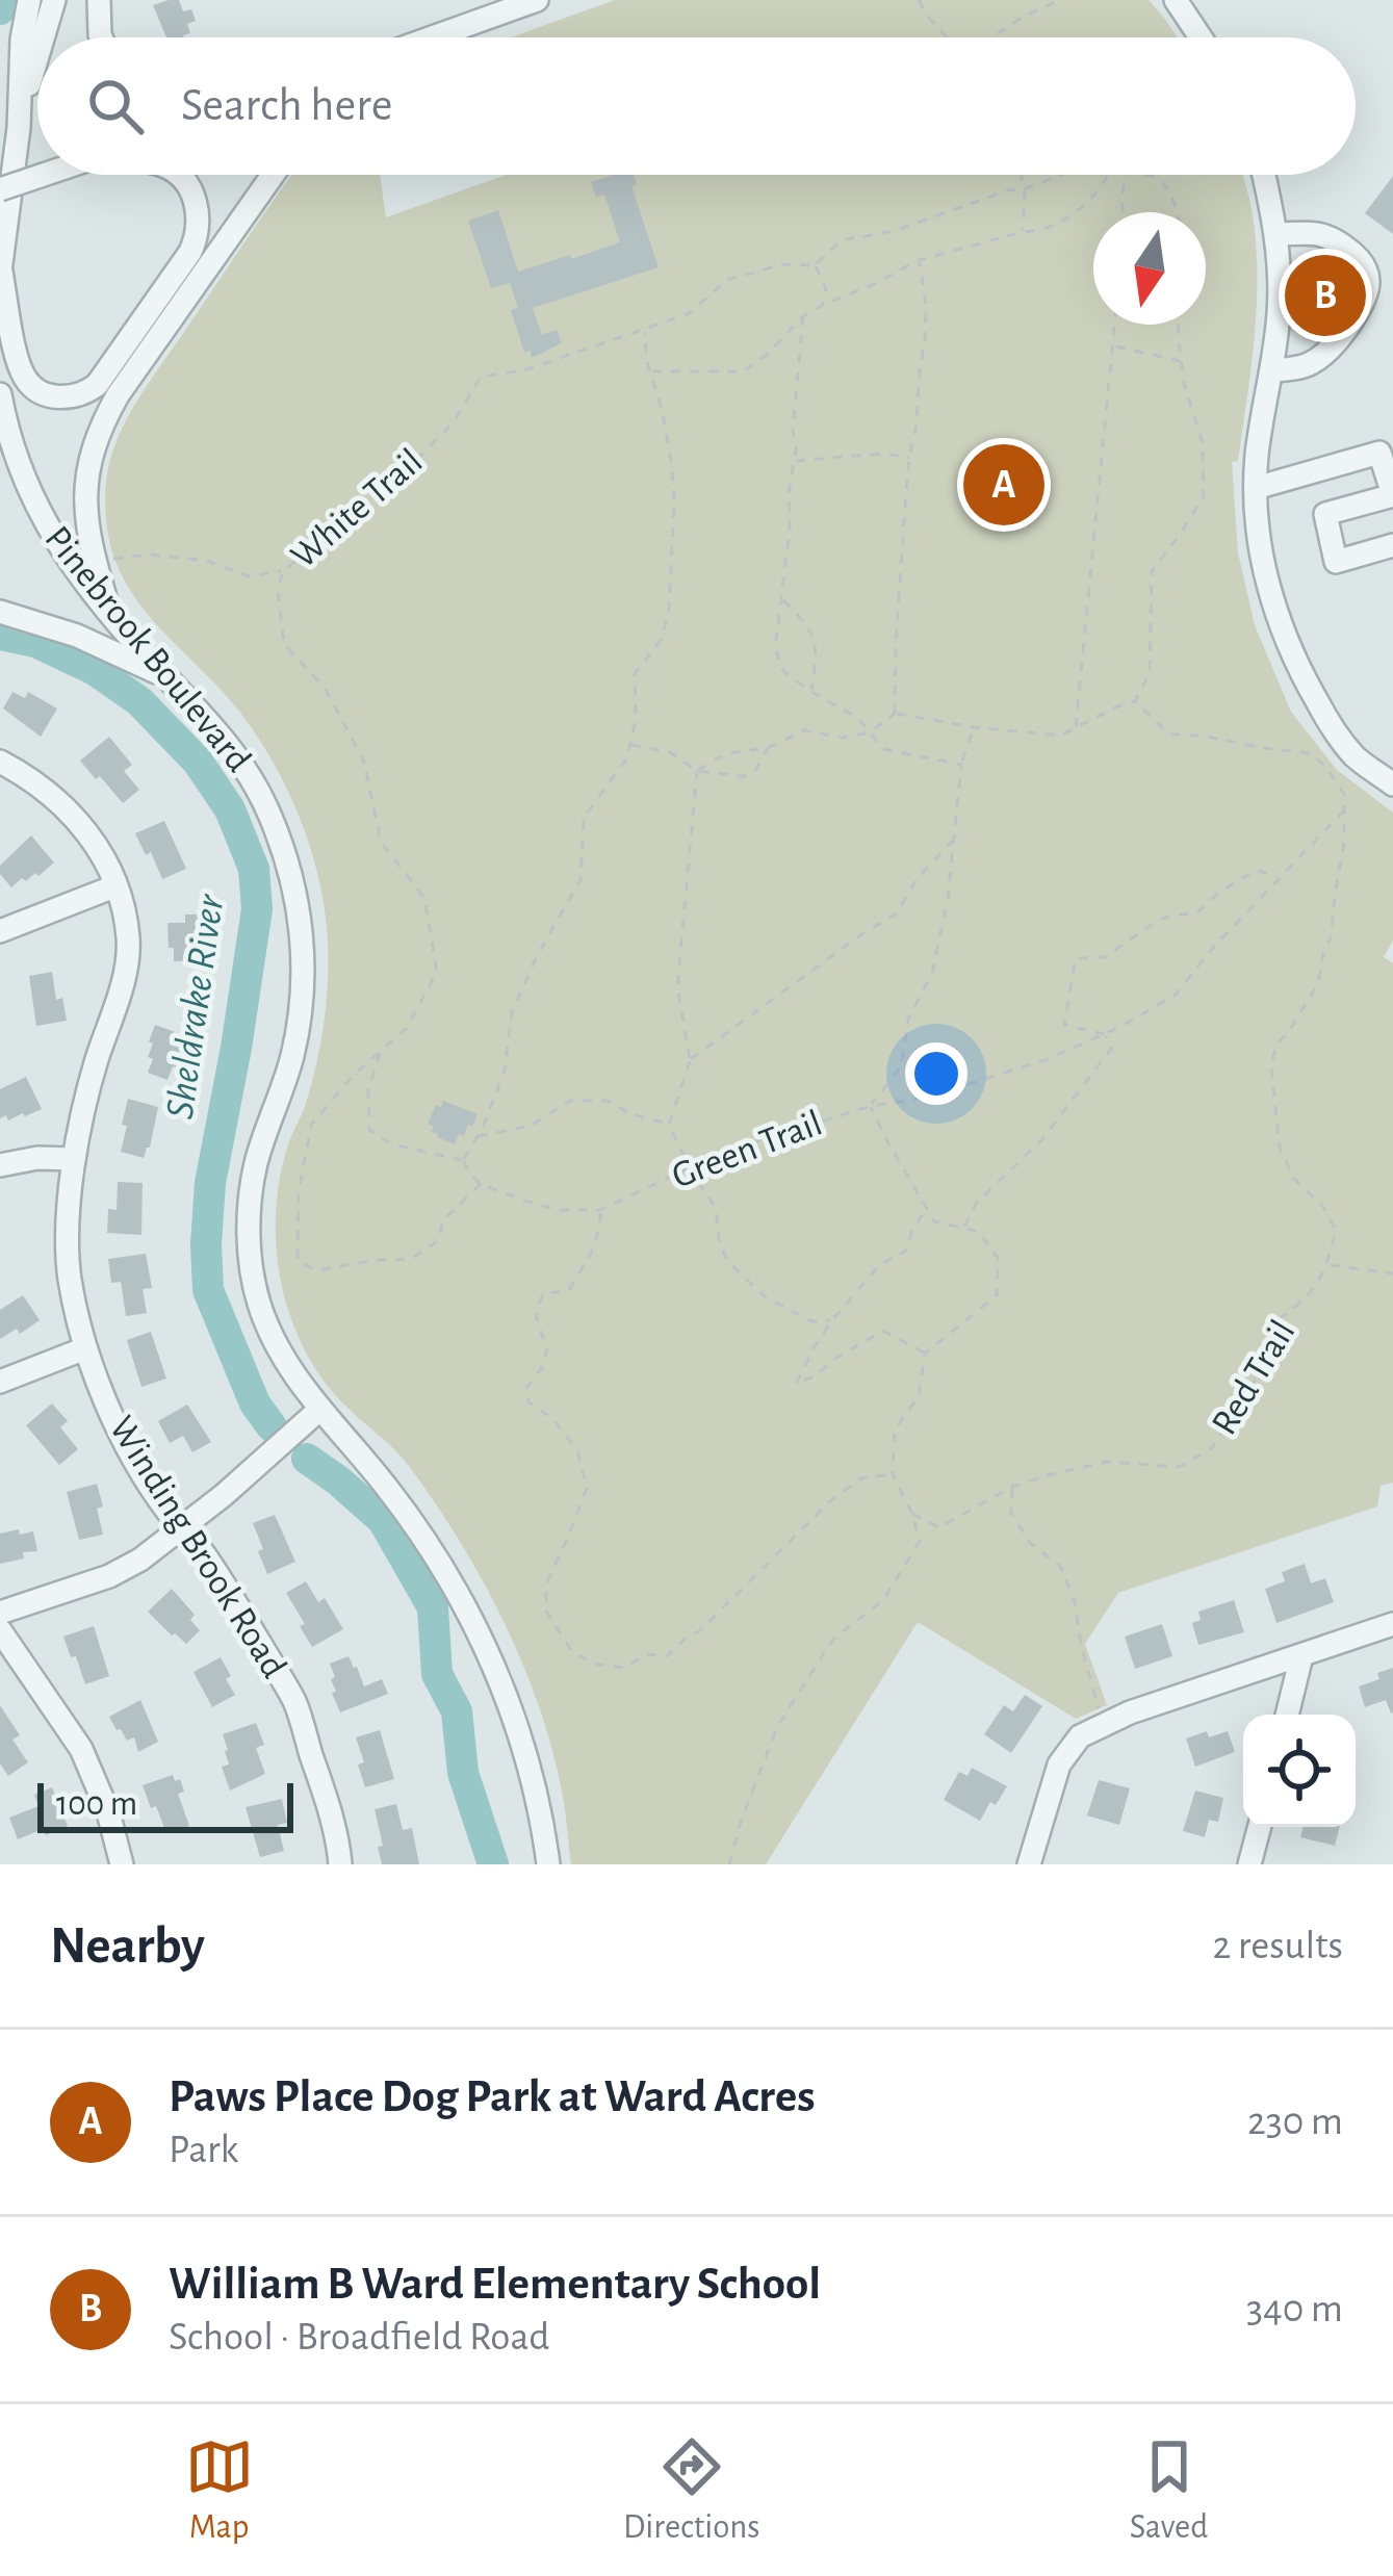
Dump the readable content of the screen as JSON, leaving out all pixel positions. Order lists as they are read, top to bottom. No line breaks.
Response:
{"streets":{"street":["Pinebrook Boulevard","Winding Brook Road"],"path":["White Trail","Green Trail","Red Trail"]},"crossings":[["White Trail","Green Trail"]],"water":["Sheldrake River"],"scale_bar":"100 m","north":"bottom","page":{"search":"Search here","pins":["B","A"],"scale":"100 m","heading":["Nearby","2 results"],"list":[{"mark":"A","name":"Paws Place Dog Park at Ward Acres","note":"Park","value":"230 m"},{"mark":"B","name":"William B Ward Elementary School","note":"School · Broadfield Road","value":"340 m"}],"nav":["Map","Directions","Saved"]}}
